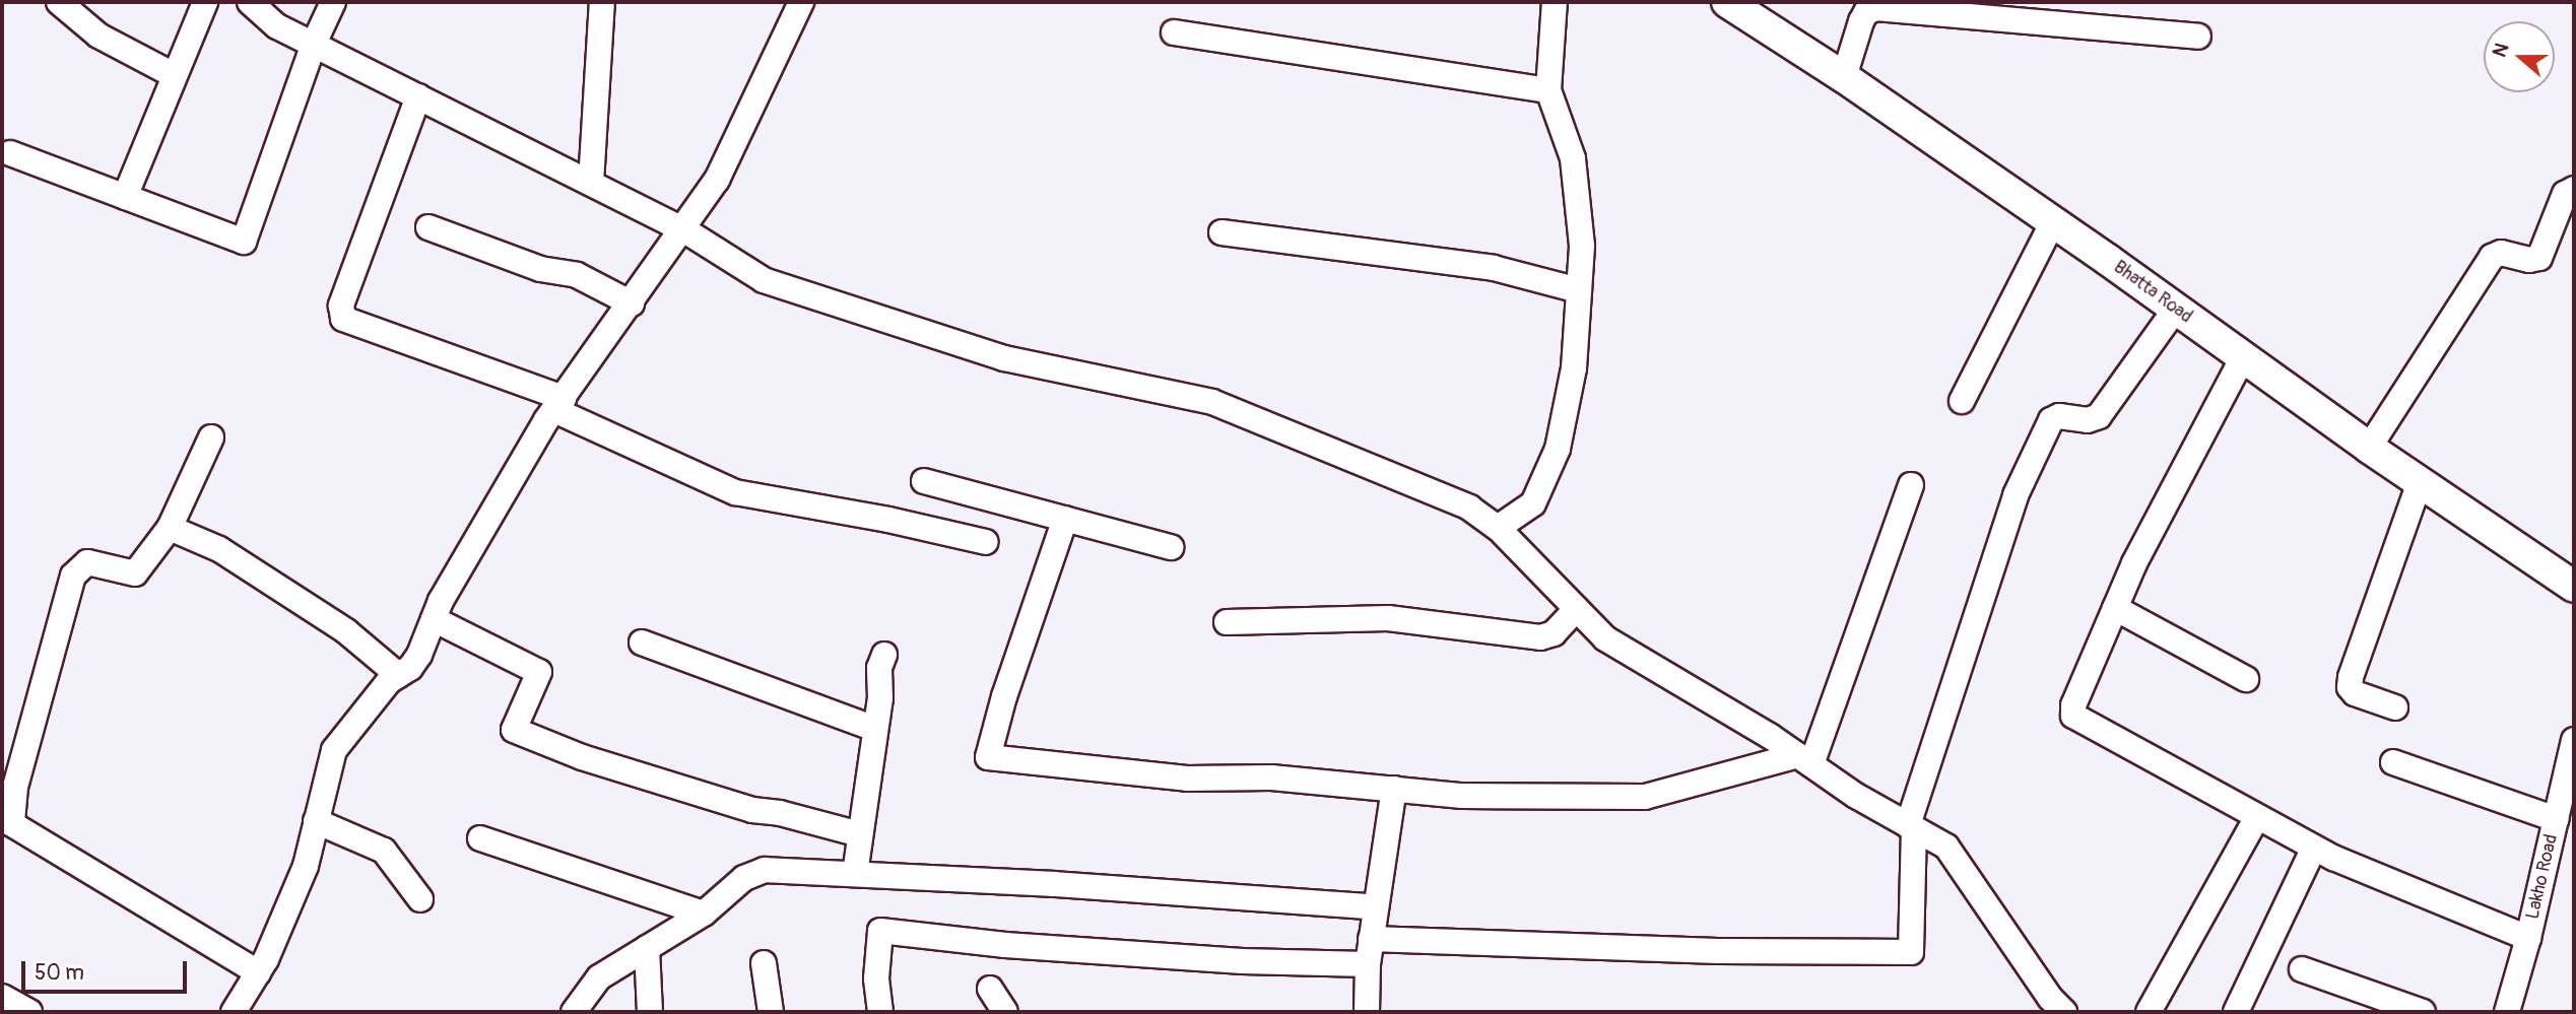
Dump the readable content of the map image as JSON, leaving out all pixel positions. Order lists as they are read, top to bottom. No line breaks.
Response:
{"streets":{"main road":["Bhatta Road"],"street":["Lakho Road"]},"scale_bar":"50 m","north":"left"}
